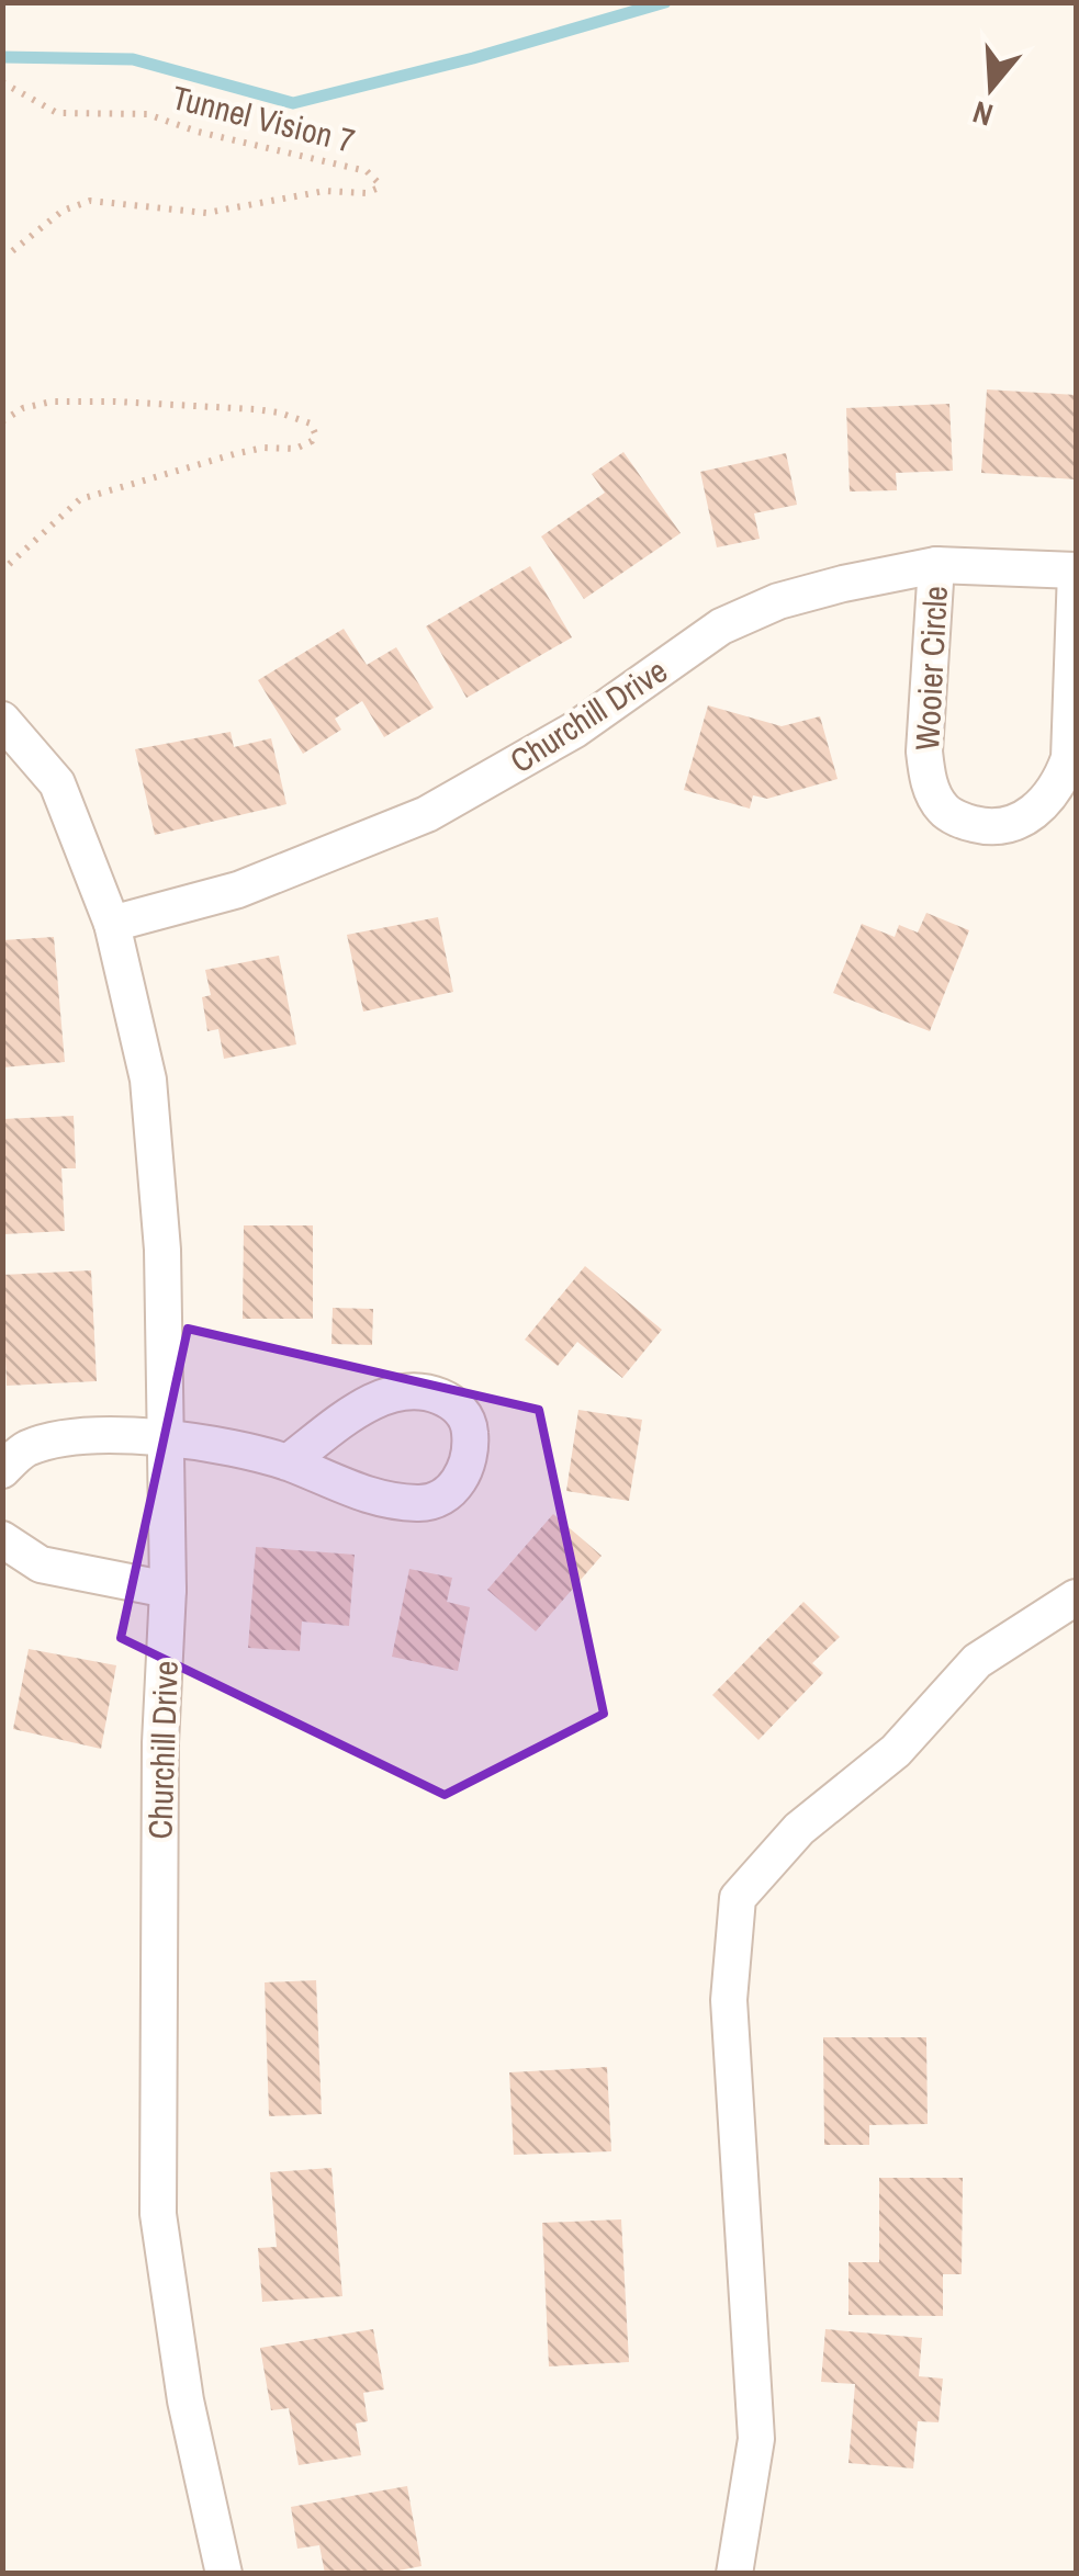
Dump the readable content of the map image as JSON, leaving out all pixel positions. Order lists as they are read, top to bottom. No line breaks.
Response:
{"streets":{"street":["Wooier Circle","Churchill Drive"],"path":["Tunnel Vision 7"]},"crossings":[["Wooier Circle","Churchill Drive"]],"north":"bottom"}
